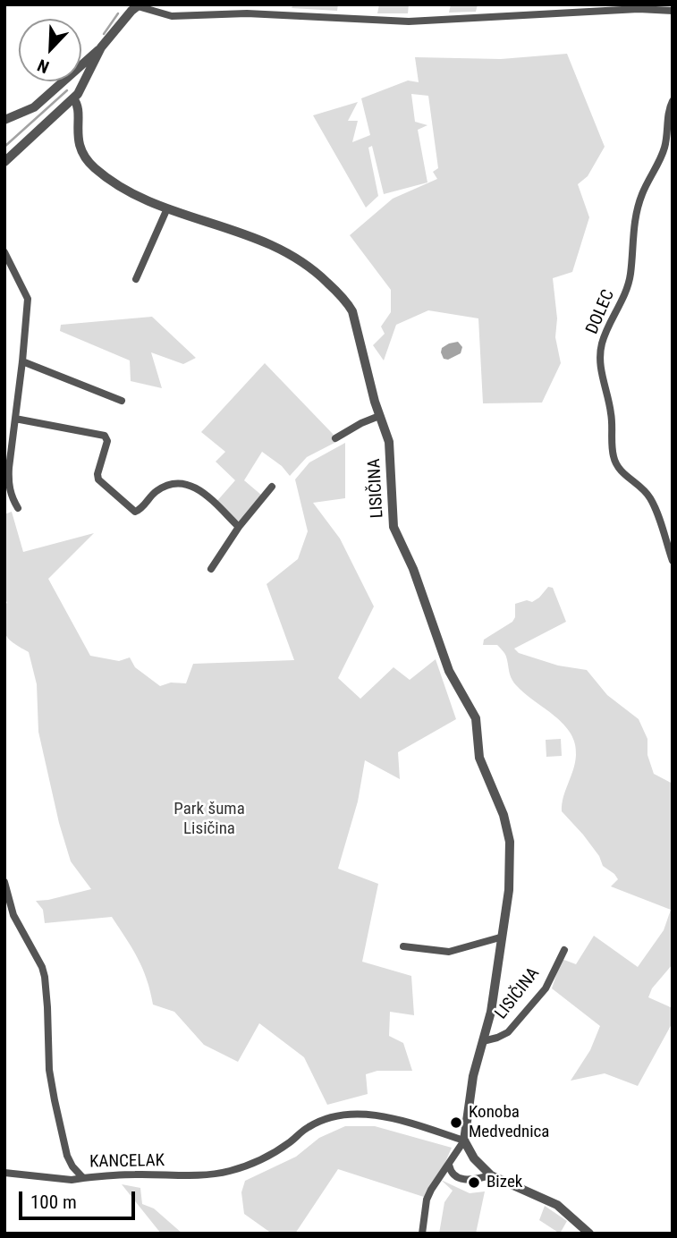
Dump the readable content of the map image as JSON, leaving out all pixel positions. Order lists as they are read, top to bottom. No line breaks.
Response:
{"streets":{"street":["DOLEC","LISIČINA","KANCELAK"]},"crossings":[["LISIČINA","KANCELAK"]],"parks":["Park šuma Lisičina"],"places":["Konoba Medvednica","Bizek"],"scale_bar":"100 m","north":"bottom left"}
